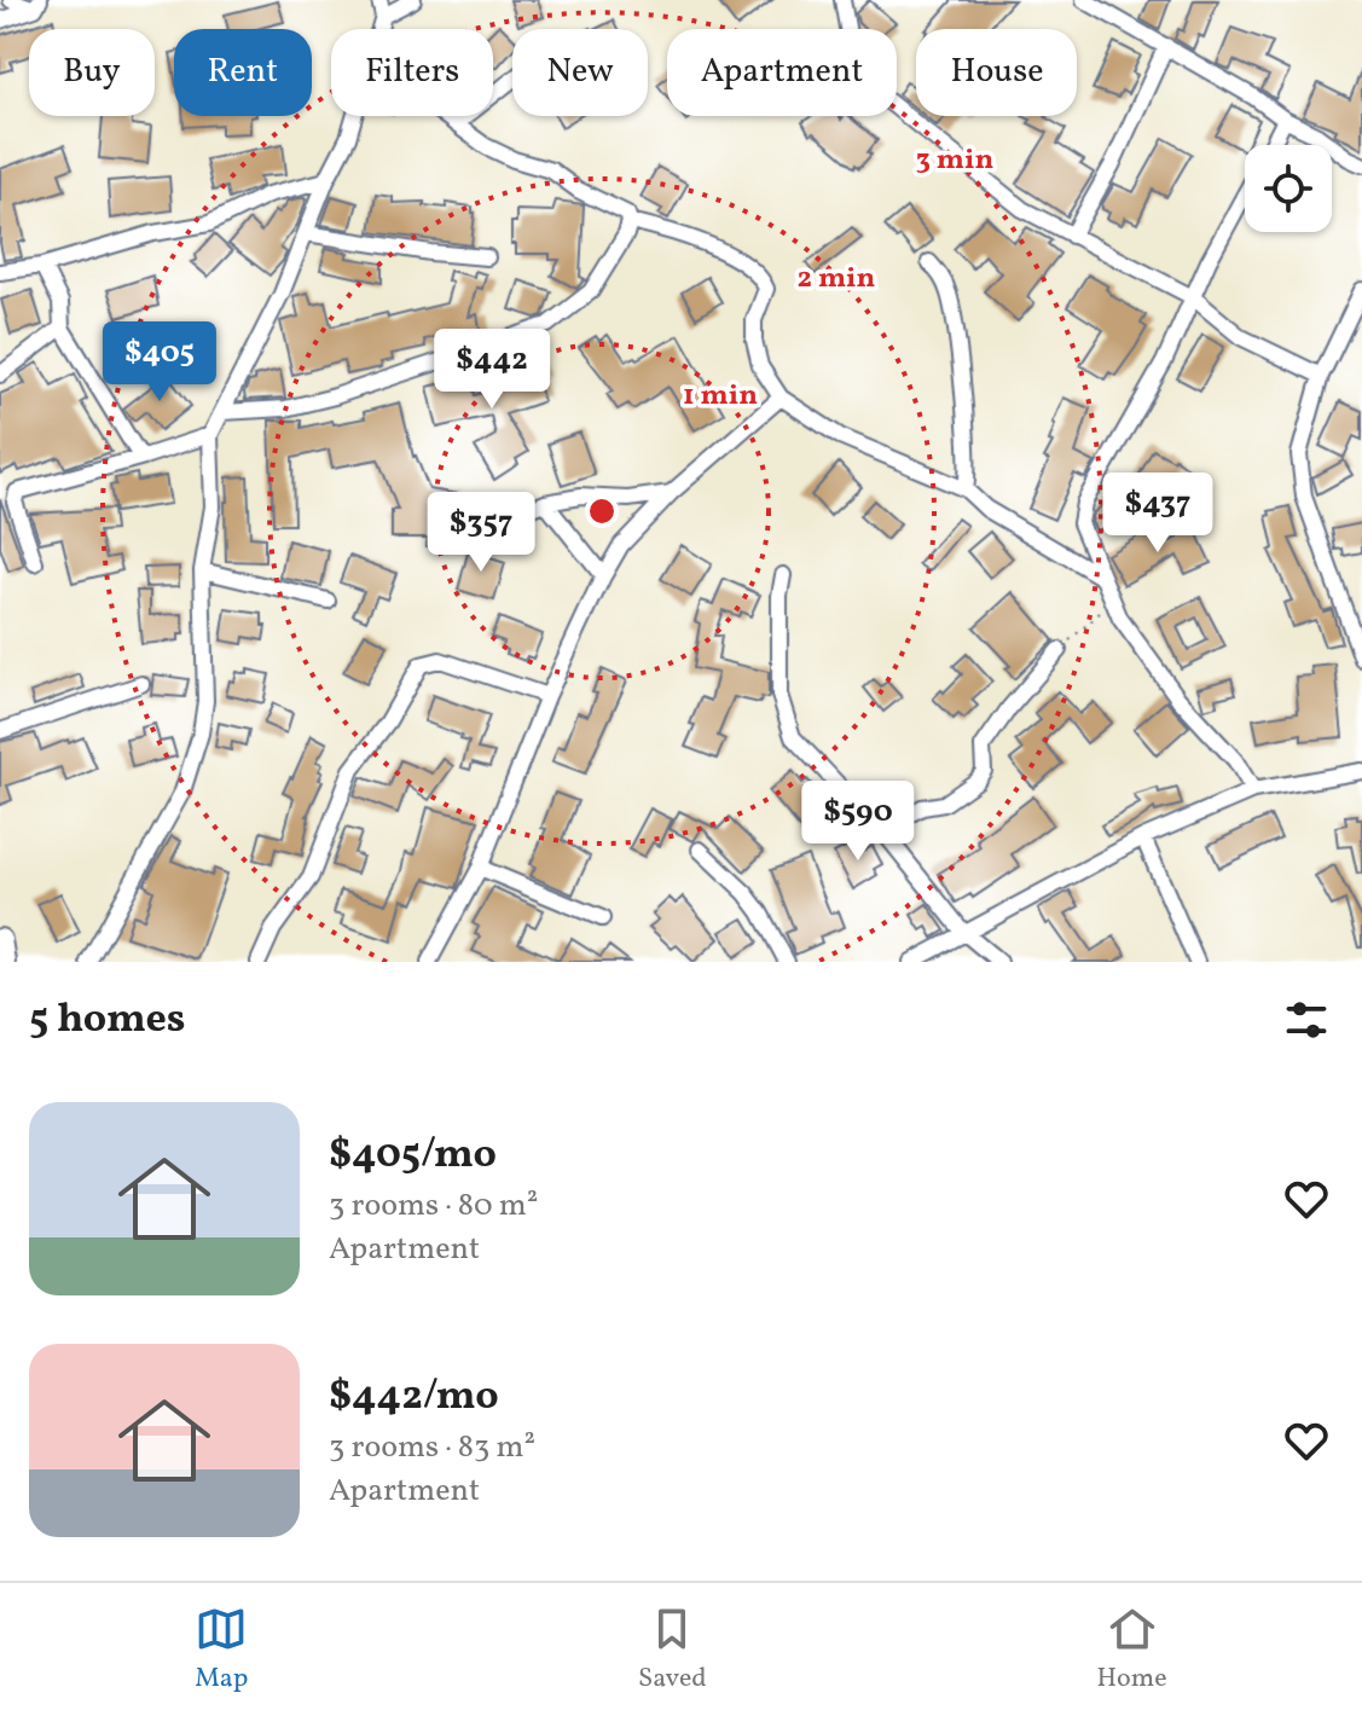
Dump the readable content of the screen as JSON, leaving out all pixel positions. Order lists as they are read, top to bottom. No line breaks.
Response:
{"page":{"chip":["Buy","Rent","Filters","New","Apartment","House"],"price":["$405","$442","$437","$357","$590"],"heading":"5 homes","list":[{"name":"$405/mo","note":"3 rooms · 80 m² · Apartment"},{"name":"$442/mo","note":"3 rooms · 83 m² · Apartment"}],"tabs":["Map","Saved","Home"]},"rings":["3 min","2 min","1 min"]}
